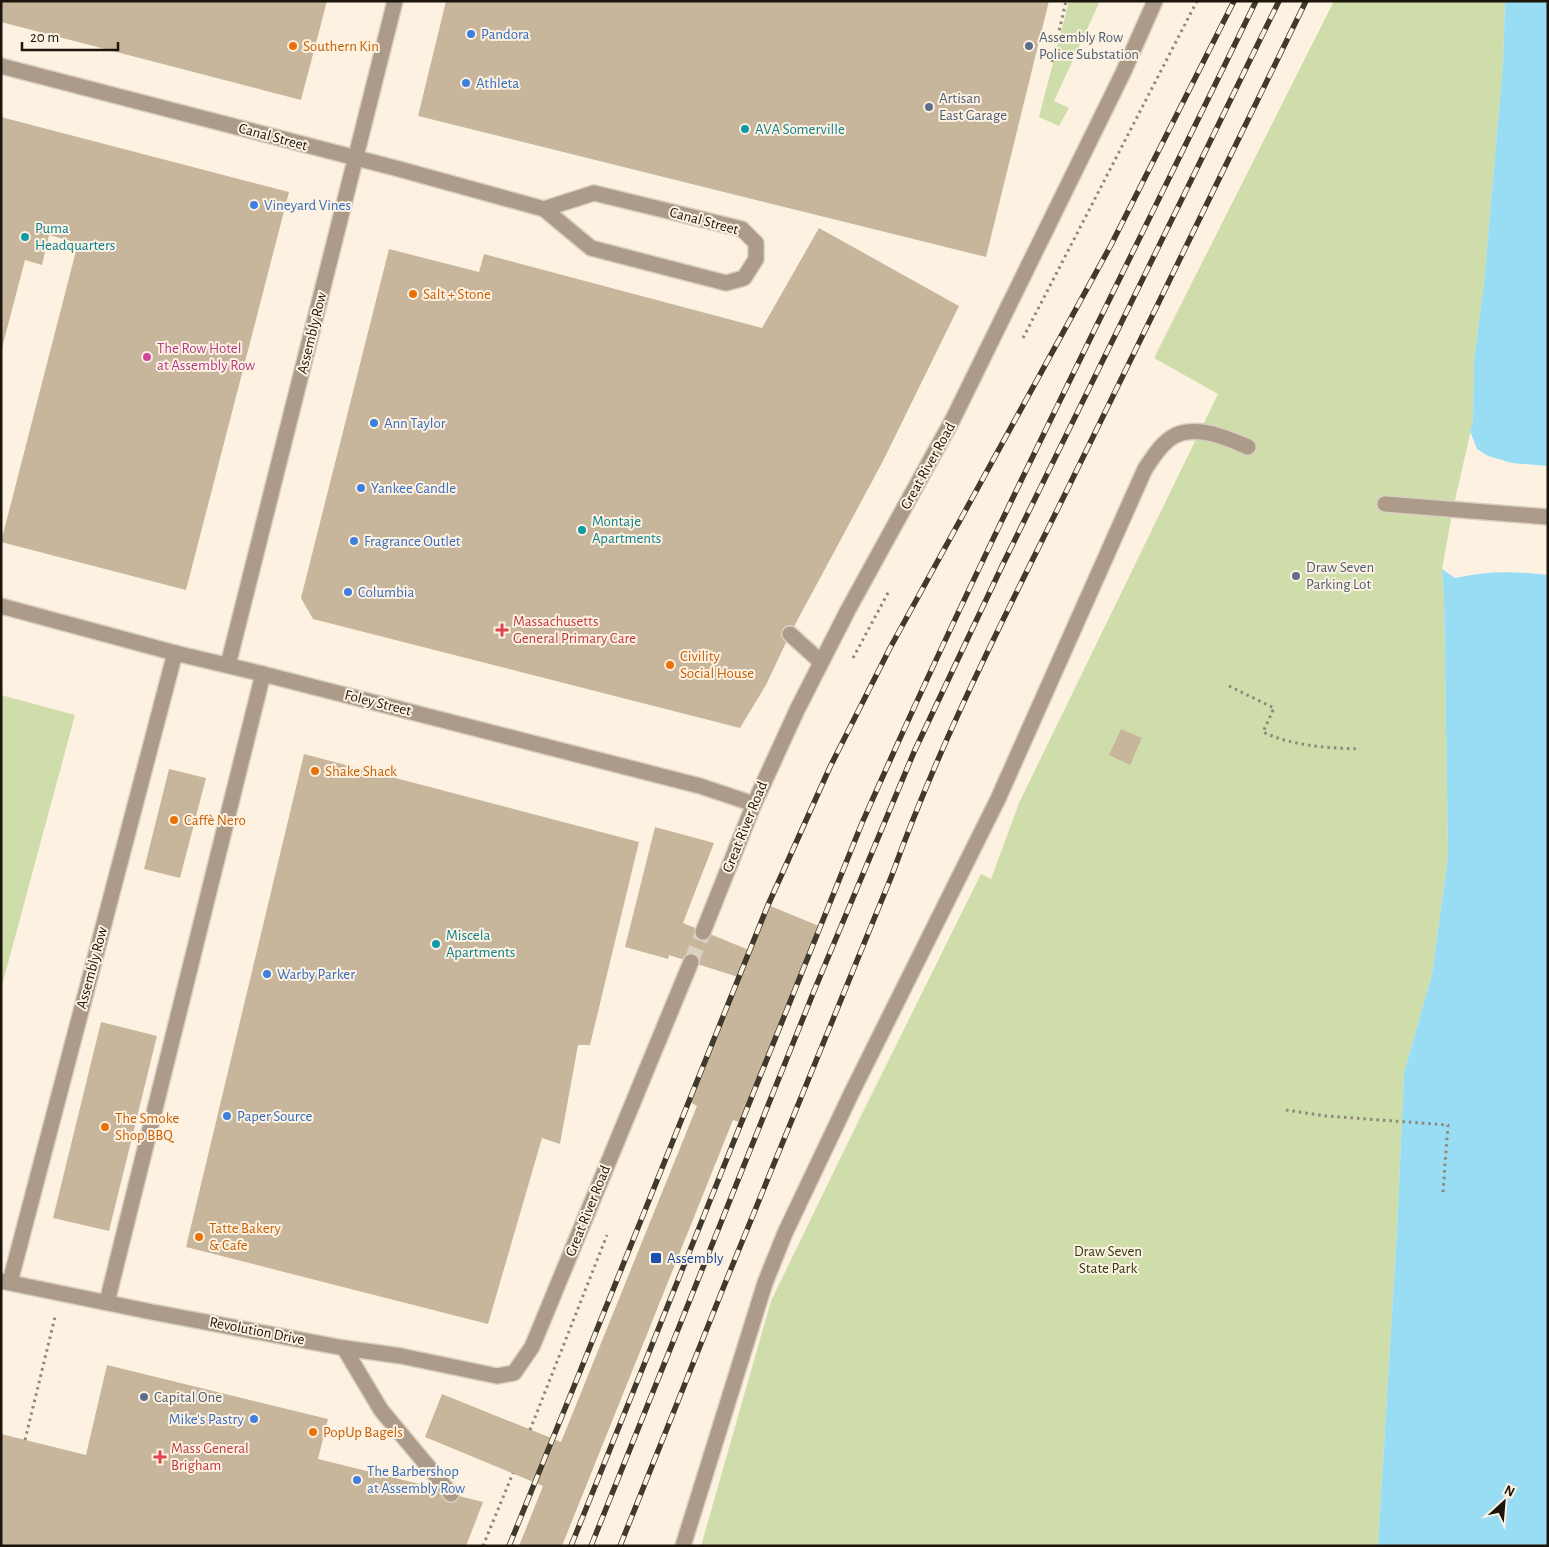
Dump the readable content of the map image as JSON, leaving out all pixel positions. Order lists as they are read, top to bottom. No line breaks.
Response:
{"streets":{"street":["Canal Street","Assembly Row","Great River Road","Foley Street","Revolution Drive"]},"crossings":[["Canal Street","Assembly Row"],["Assembly Row","Foley Street"],["Assembly Row","Revolution Drive"],["Great River Road","Foley Street"],["Great River Road","Revolution Drive"]],"parks":["Draw Seven State Park"],"places":{"other":["Pandora","Southern Kin","Assembly Row Police Substation","Athleta","Artisan East Garage","AVA Somerville","Vineyard Vines","Puma Headquarters","Salt + Stone","The Row Hotel at Assembly Row","Ann Taylor","Yankee Candle","Montaje Apartments","Fragrance Outlet","Draw Seven Parking Lot","Columbia","Civility Social House","Shake Shack","Caffè Nero","Miscela Apartments","Warby Parker","Paper Source","The Smoke Shop BBQ","Tatte Bakery & Cafe","Capital One","Mike's Pastry","PopUp Bagels","The Barbershop at Assembly Row"],"health":["Massachusetts General Primary Care","Mass General Brigham"],"transit":["Assembly"]},"scale_bar":"20 m","north":"top right"}
